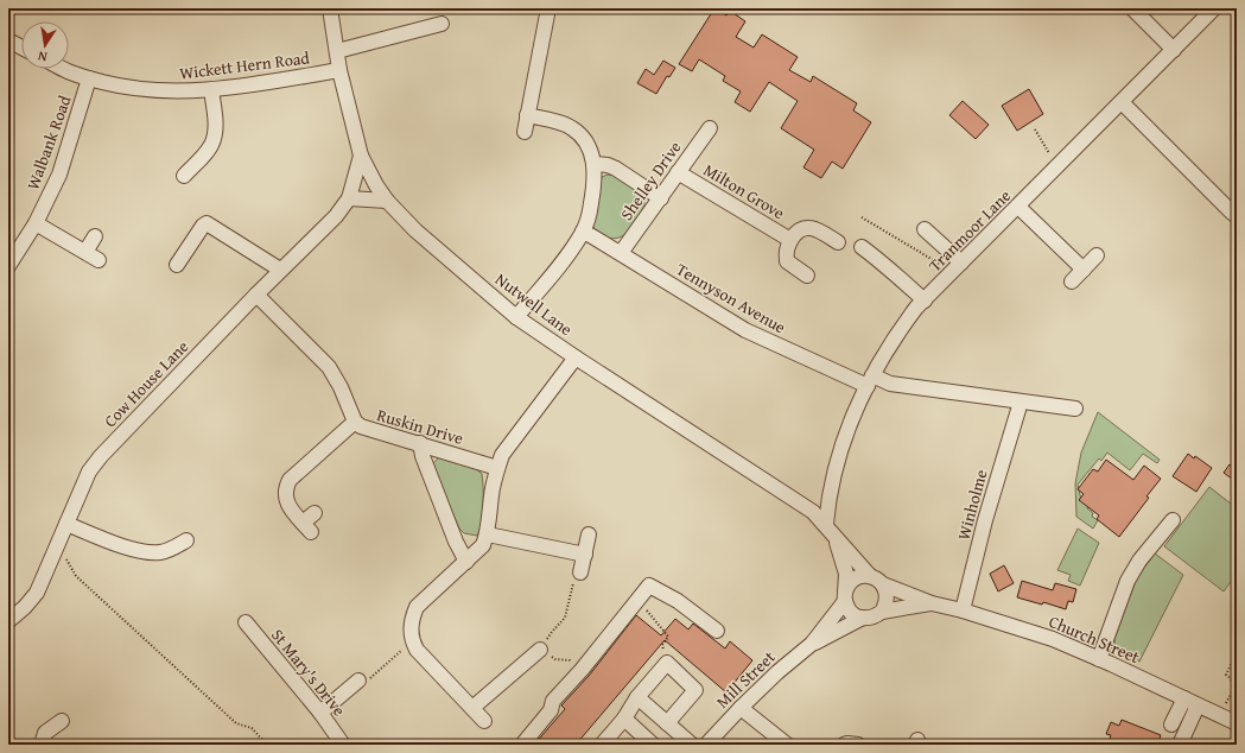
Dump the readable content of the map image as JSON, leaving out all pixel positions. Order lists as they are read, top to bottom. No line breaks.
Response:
{"streets":{"street":["Wickett Hern Road","Walbank Road","Shelley Drive","Milton Grove","Tranmoor Lane","Tennyson Avenue","Nutwell Lane","Cow House Lane","Ruskin Drive","Winholme","Church Street","St Mary's Drive","Mill Street"]},"crossings":[["Wickett Hern Road","Walbank Road"],["Wickett Hern Road","Nutwell Lane"],["Shelley Drive","Milton Grove"],["Shelley Drive","Tennyson Avenue"],["Tranmoor Lane","Tennyson Avenue"],["Tranmoor Lane","Nutwell Lane"],["Nutwell Lane","Cow House Lane"],["Nutwell Lane","Church Street"],["Nutwell Lane","Mill Street"],["Cow House Lane","Ruskin Drive"],["Winholme","Church Street"],["Church Street","Mill Street"]],"north":"bottom"}
